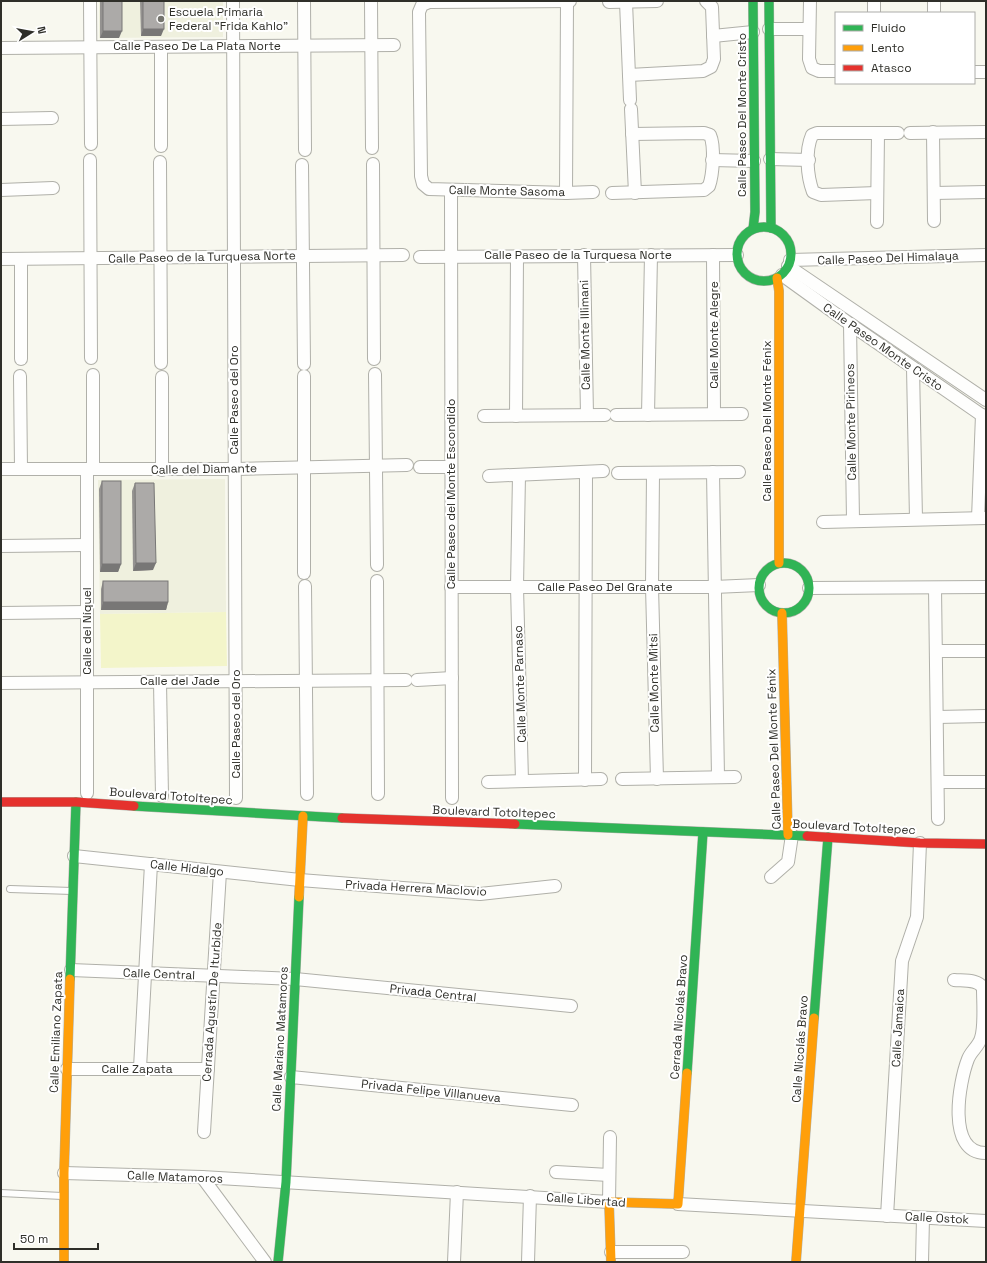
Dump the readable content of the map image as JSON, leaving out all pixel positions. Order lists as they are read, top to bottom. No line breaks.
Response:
{"streets":{"main road":["Calle Paseo Del Monte Cristo","Calle Paseo Del Monte Fénix","Boulevard Totoltepec","Cerrada Nicolás Bravo","Calle Emiliano Zapata","Calle Mariano Matamoros","Calle Nicolás Bravo","Calle Libertad"],"street":["Calle Paseo De La Plata Norte","Calle Monte Sasoma","Calle Paseo de la Turquesa Norte","Calle Paseo Del Himalaya","Calle Monte Illimani","Calle Monte Alegre","Calle Paseo Monte Cristo","Calle Paseo del Oro","Calle Monte Pirineos","Calle del Diamante","Calle Paseo del Monte Escondido","Calle Paseo Del Granate","Calle del Níquel","Calle del Jade","Calle Monte Mitsi","Calle Monte Parnaso","Calle Hidalgo","Privada Herrera Maclovio","Calle Central","Privada Central","Cerrada Agustín De Iturbide","Calle Jamaica","Calle Zapata","Privada Felipe Villanueva","Calle Matamoros","Calle Ostok"]},"crossings":[["Calle Paseo De La Plata Norte","Calle Paseo del Oro"],["Calle Paseo Del Monte Cristo","Calle Paseo de la Turquesa Norte"],["Calle Paseo Del Monte Cristo","Calle Paseo Del Himalaya"],["Calle Paseo Del Monte Cristo","Calle Paseo Monte Cristo"],["Calle Paseo Del Monte Cristo","Calle Paseo Del Monte Fénix"],["Calle Monte Sasoma","Calle Paseo del Monte Escondido"],["Calle Paseo de la Turquesa Norte","Calle Paseo Del Himalaya"],["Calle Paseo de la Turquesa Norte","Calle Monte Illimani"],["Calle Paseo de la Turquesa Norte","Calle Monte Alegre"],["Calle Paseo de la Turquesa Norte","Calle Paseo Monte Cristo"],["Calle Paseo de la Turquesa Norte","Calle Paseo del Oro"],["Calle Paseo de la Turquesa Norte","Calle Paseo Del Monte Fénix"],["Calle Paseo de la Turquesa Norte","Calle Paseo del Monte Escondido"],["Calle Paseo Del Himalaya","Calle Paseo Monte Cristo"],["Calle Paseo Del Himalaya","Calle Paseo Del Monte Fénix"],["Calle Paseo Monte Cristo","Calle Paseo Del Monte Fénix"],["Calle Paseo Monte Cristo","Calle Monte Pirineos"],["Calle Paseo del Oro","Calle del Diamante"],["Calle Paseo del Oro","Calle del Jade"],["Calle Paseo Del Monte Fénix","Calle Paseo Del Granate"],["Calle Paseo Del Monte Fénix","Boulevard Totoltepec"],["Calle del Diamante","Calle del Níquel"],["Calle Paseo del Monte Escondido","Calle Paseo Del Granate"],["Calle Paseo del Monte Escondido","Calle del Jade"],["Calle Paseo Del Granate","Calle Monte Mitsi"],["Calle Paseo Del Granate","Calle Monte Parnaso"],["Calle del Níquel","Calle del Jade"],["Boulevard Totoltepec","Cerrada Nicolás Bravo"],["Boulevard Totoltepec","Calle Jamaica"],["Boulevard Totoltepec","Calle Emiliano Zapata"],["Boulevard Totoltepec","Calle Mariano Matamoros"],["Boulevard Totoltepec","Calle Nicolás Bravo"],["Calle Hidalgo","Privada Herrera Maclovio"],["Calle Hidalgo","Cerrada Agustín De Iturbide"],["Calle Hidalgo","Calle Emiliano Zapata"],["Calle Hidalgo","Calle Mariano Matamoros"],["Privada Herrera Maclovio","Calle Mariano Matamoros"],["Calle Central","Privada Central"],["Calle Central","Cerrada Agustín De Iturbide"],["Calle Central","Calle Emiliano Zapata"],["Calle Central","Calle Mariano Matamoros"],["Privada Central","Calle Mariano Matamoros"],["Cerrada Agustín De Iturbide","Calle Zapata"],["Cerrada Nicolás Bravo","Calle Libertad"],["Calle Jamaica","Calle Libertad"],["Calle Jamaica","Calle Ostok"],["Calle Emiliano Zapata","Calle Zapata"],["Calle Emiliano Zapata","Calle Matamoros"],["Calle Mariano Matamoros","Privada Felipe Villanueva"],["Calle Mariano Matamoros","Calle Matamoros"],["Calle Mariano Matamoros","Calle Libertad"],["Calle Nicolás Bravo","Calle Libertad"],["Calle Matamoros","Calle Libertad"],["Calle Libertad","Calle Ostok"]],"places":["Escuela Primaria Federal \"Frida Kahlo\""],"legend":["Fluido","Lento","Atasco"],"scale_bar":"50 m","north":"right"}
